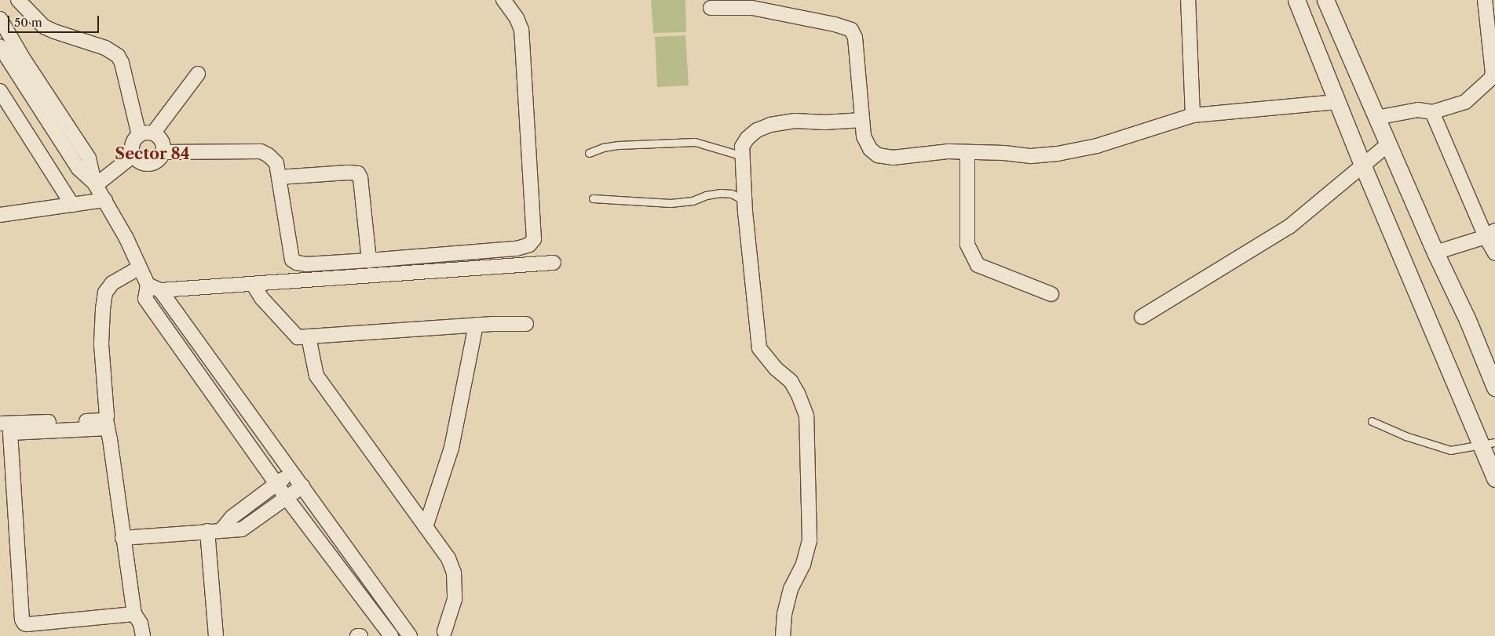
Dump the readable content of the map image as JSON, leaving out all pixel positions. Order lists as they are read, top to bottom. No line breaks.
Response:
{"districts":["Sector 84"],"scale_bar":"50 m"}
